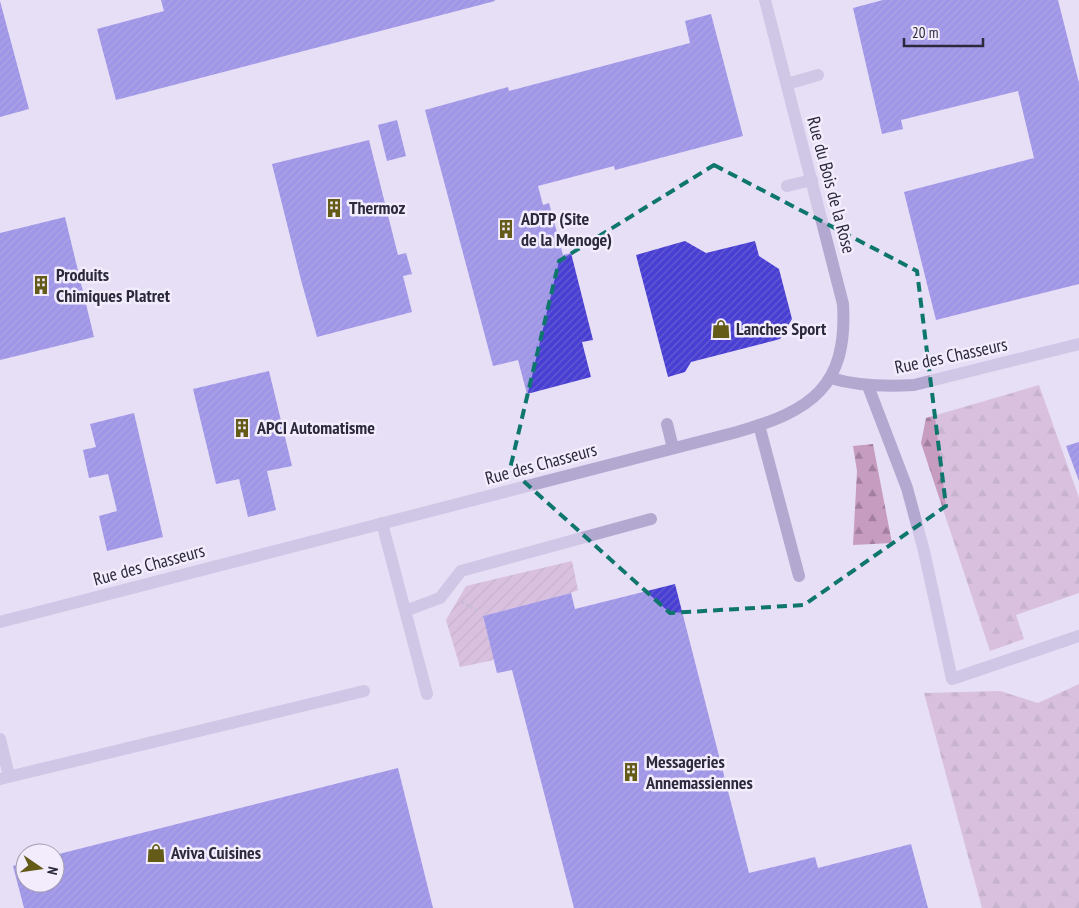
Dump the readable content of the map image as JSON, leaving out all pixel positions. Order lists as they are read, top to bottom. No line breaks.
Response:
{"streets":{"street":["Rue du Bois de la Rose","Rue des Chasseurs"]},"crossings":[["Rue du Bois de la Rose","Rue des Chasseurs"]],"places":{"building":["Thermoz","ADTP (Site de la Menoge)","Produits Chimiques Platret","APCI Automatisme","Messageries Annemassiennes"],"shop":["Lanches Sport","Aviva Cuisines"]},"scale_bar":"20 m","north":"right"}
